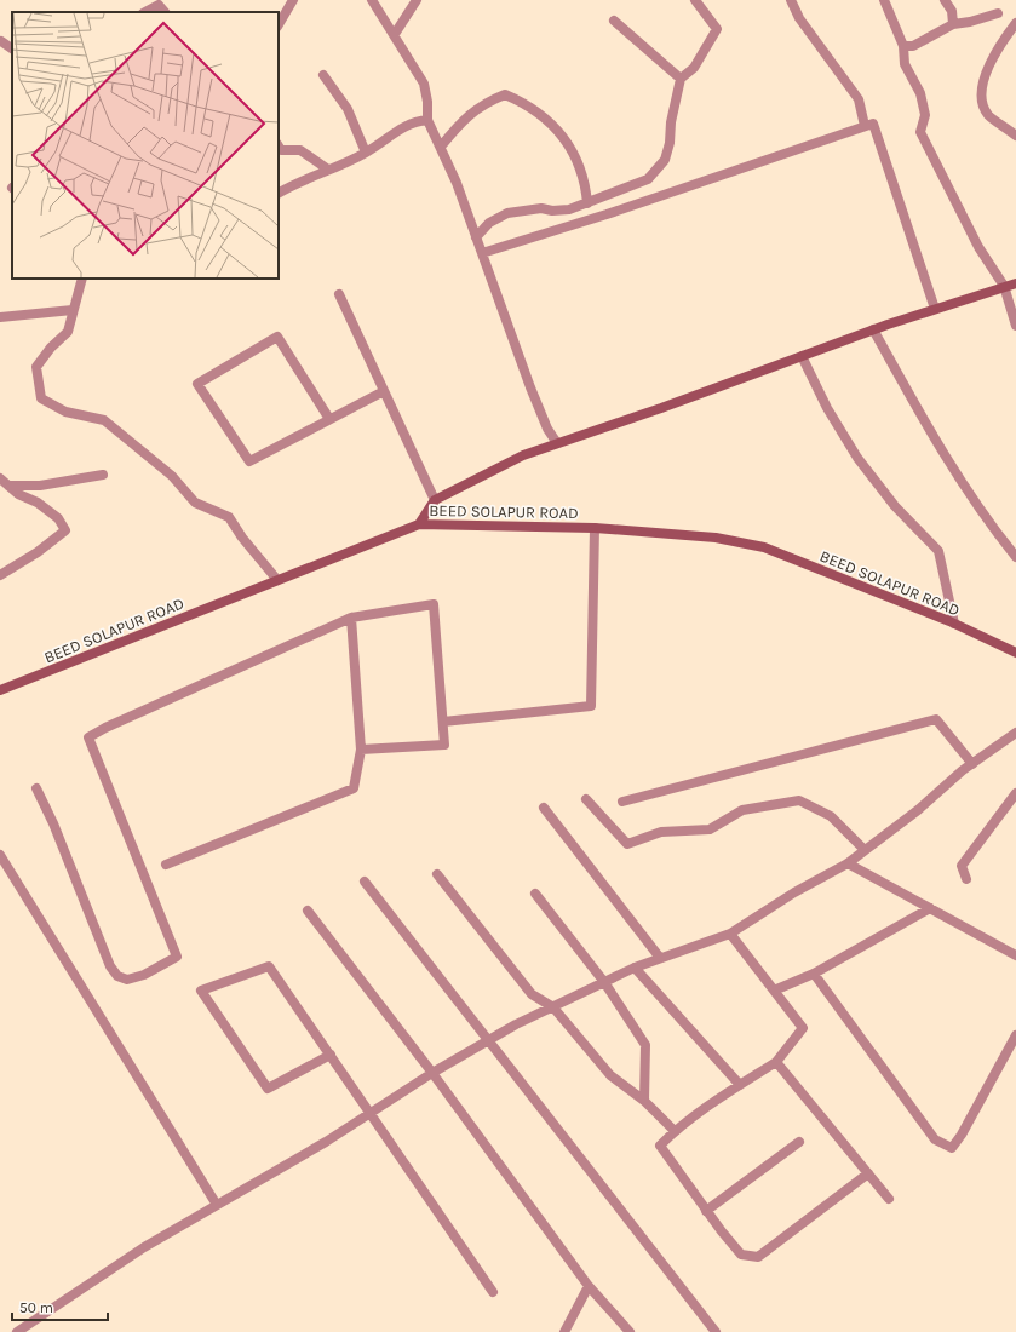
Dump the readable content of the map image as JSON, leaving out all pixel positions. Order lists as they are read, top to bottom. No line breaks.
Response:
{"streets":{"main road":["BEED SOLAPUR ROAD"]},"scale_bar":"50 m"}
